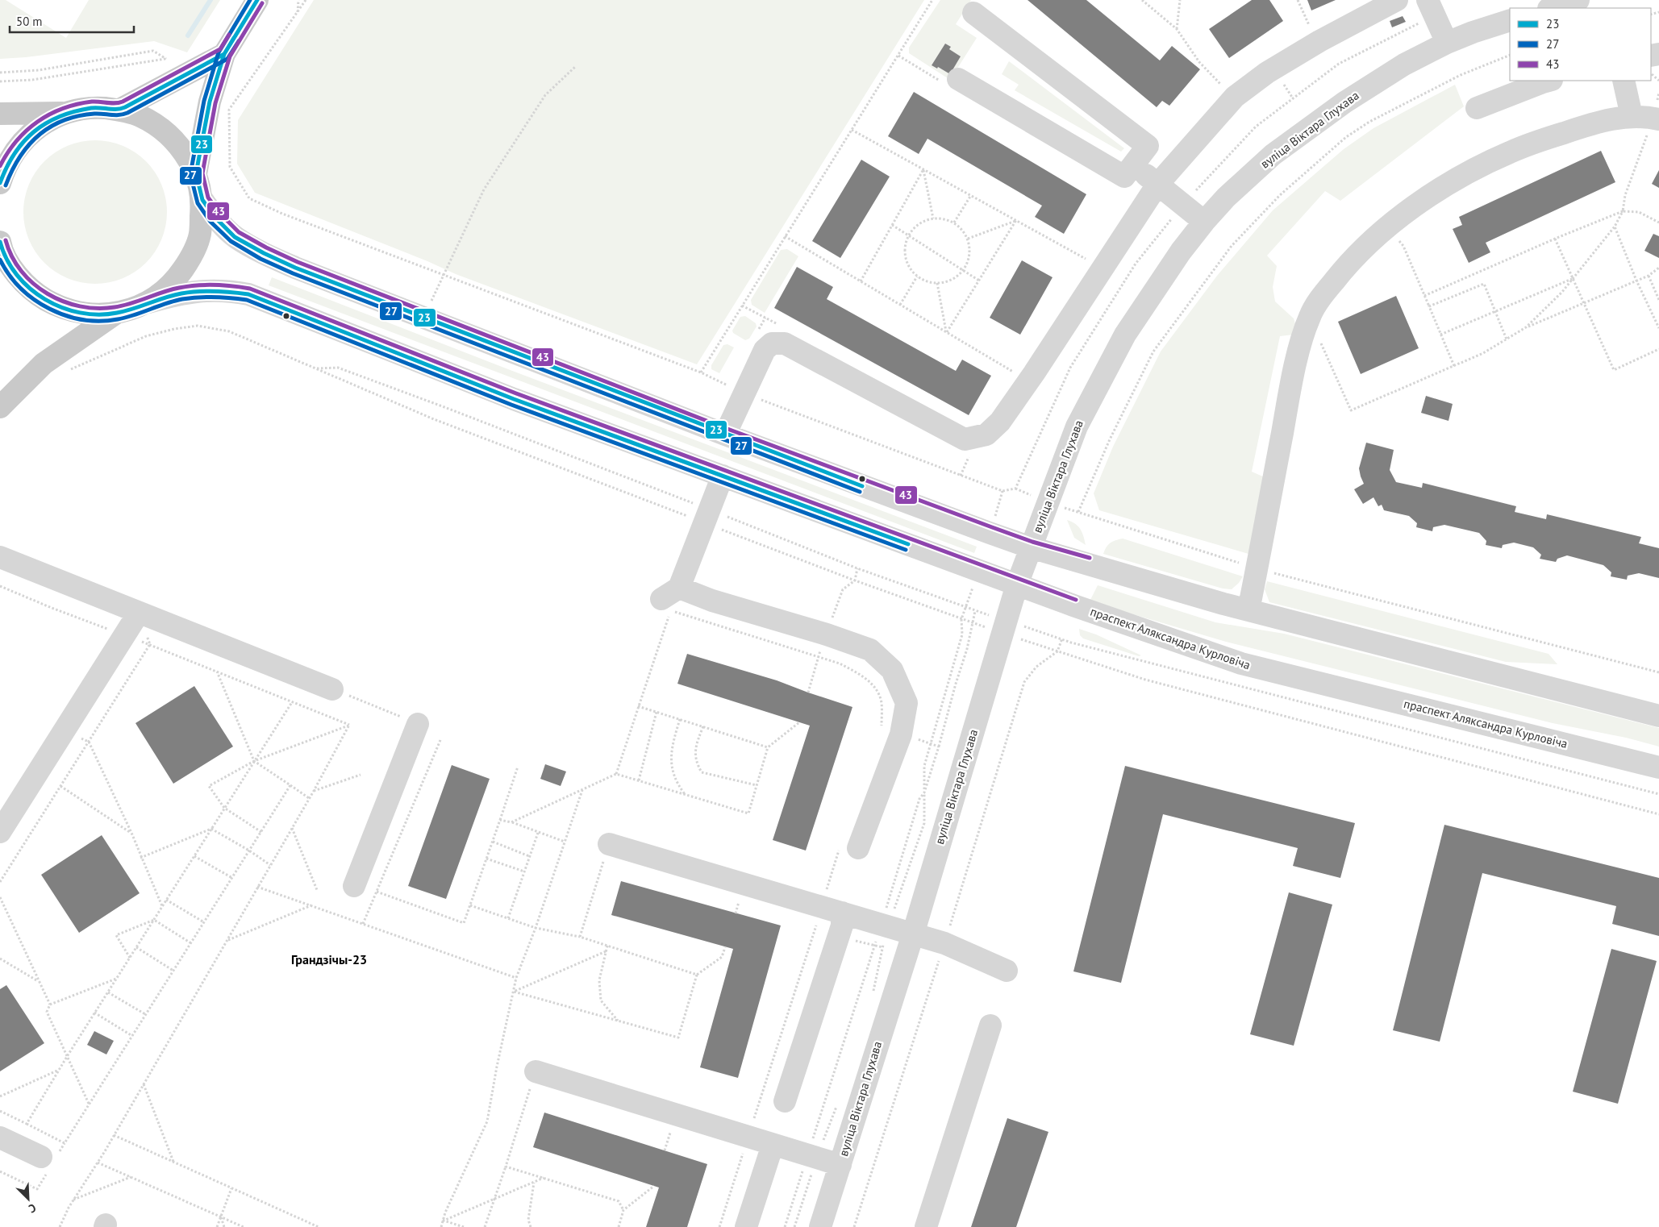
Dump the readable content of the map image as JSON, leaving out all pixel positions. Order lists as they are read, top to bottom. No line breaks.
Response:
{"streets":{"street":["вуліца Віктара Глухава","праспект Аляксандра Курловіча"]},"crossings":[["вуліца Віктара Глухава","праспект Аляксандра Курловіча"]],"districts":["Грандзічы-23"],"lines":["transit line 23","transit line 27","transit line 43"],"legend":["23","27","43"],"scale_bar":"50 m","north":"bottom right"}
